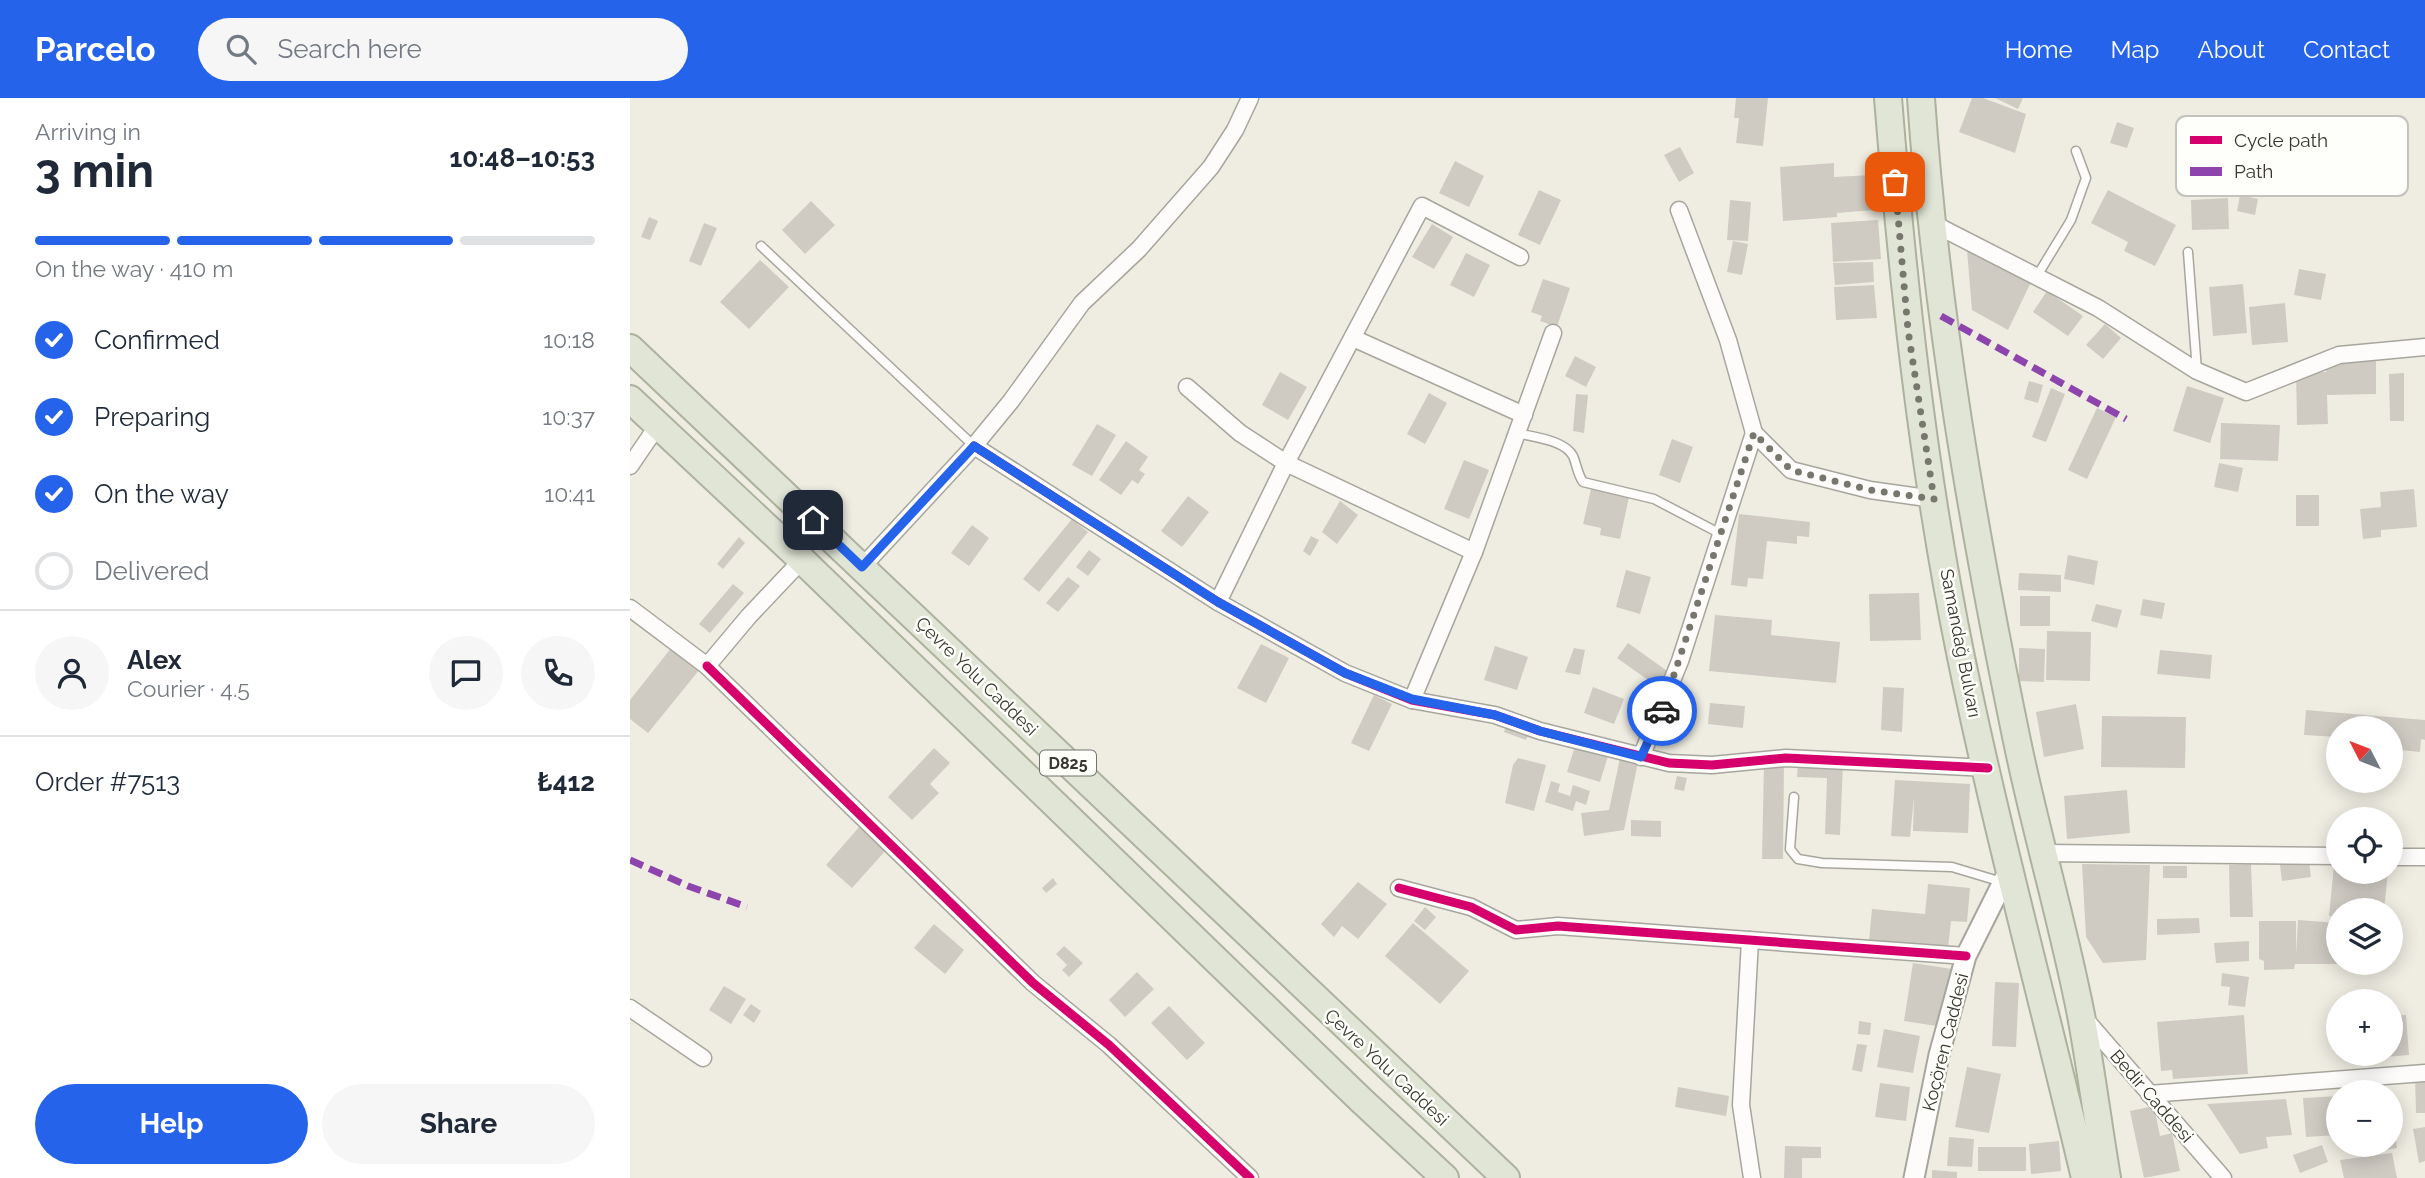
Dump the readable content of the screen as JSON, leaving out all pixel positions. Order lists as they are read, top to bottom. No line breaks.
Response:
{"streets":{"highway":["Samandağ Bulvarı","Çevre Yolu Caddesi","D825"],"street":["Koçören Caddesi","Bedir Caddesi"]},"crossings":[["Samandağ Bulvarı","Koçören Caddesi"],["Samandağ Bulvarı","Bedir Caddesi"]],"legend":["Cycle path","Path"],"north":"top left","page":{"header":"Parcelo","search":"Search here","nav":["Home","Map","About","Contact"],"heading":["3 min","Arriving in","10:48–10:53"],"panel":["Alex","Courier · 4.5","Order #7513","₺412"],"bar":"On the way · 410 m","list":[["Confirmed","10:18"],["Preparing","10:37"],["On the way","10:41"],"Delivered"],"map_buttons":["+","−"],"buttons":["Help","Share"]}}
